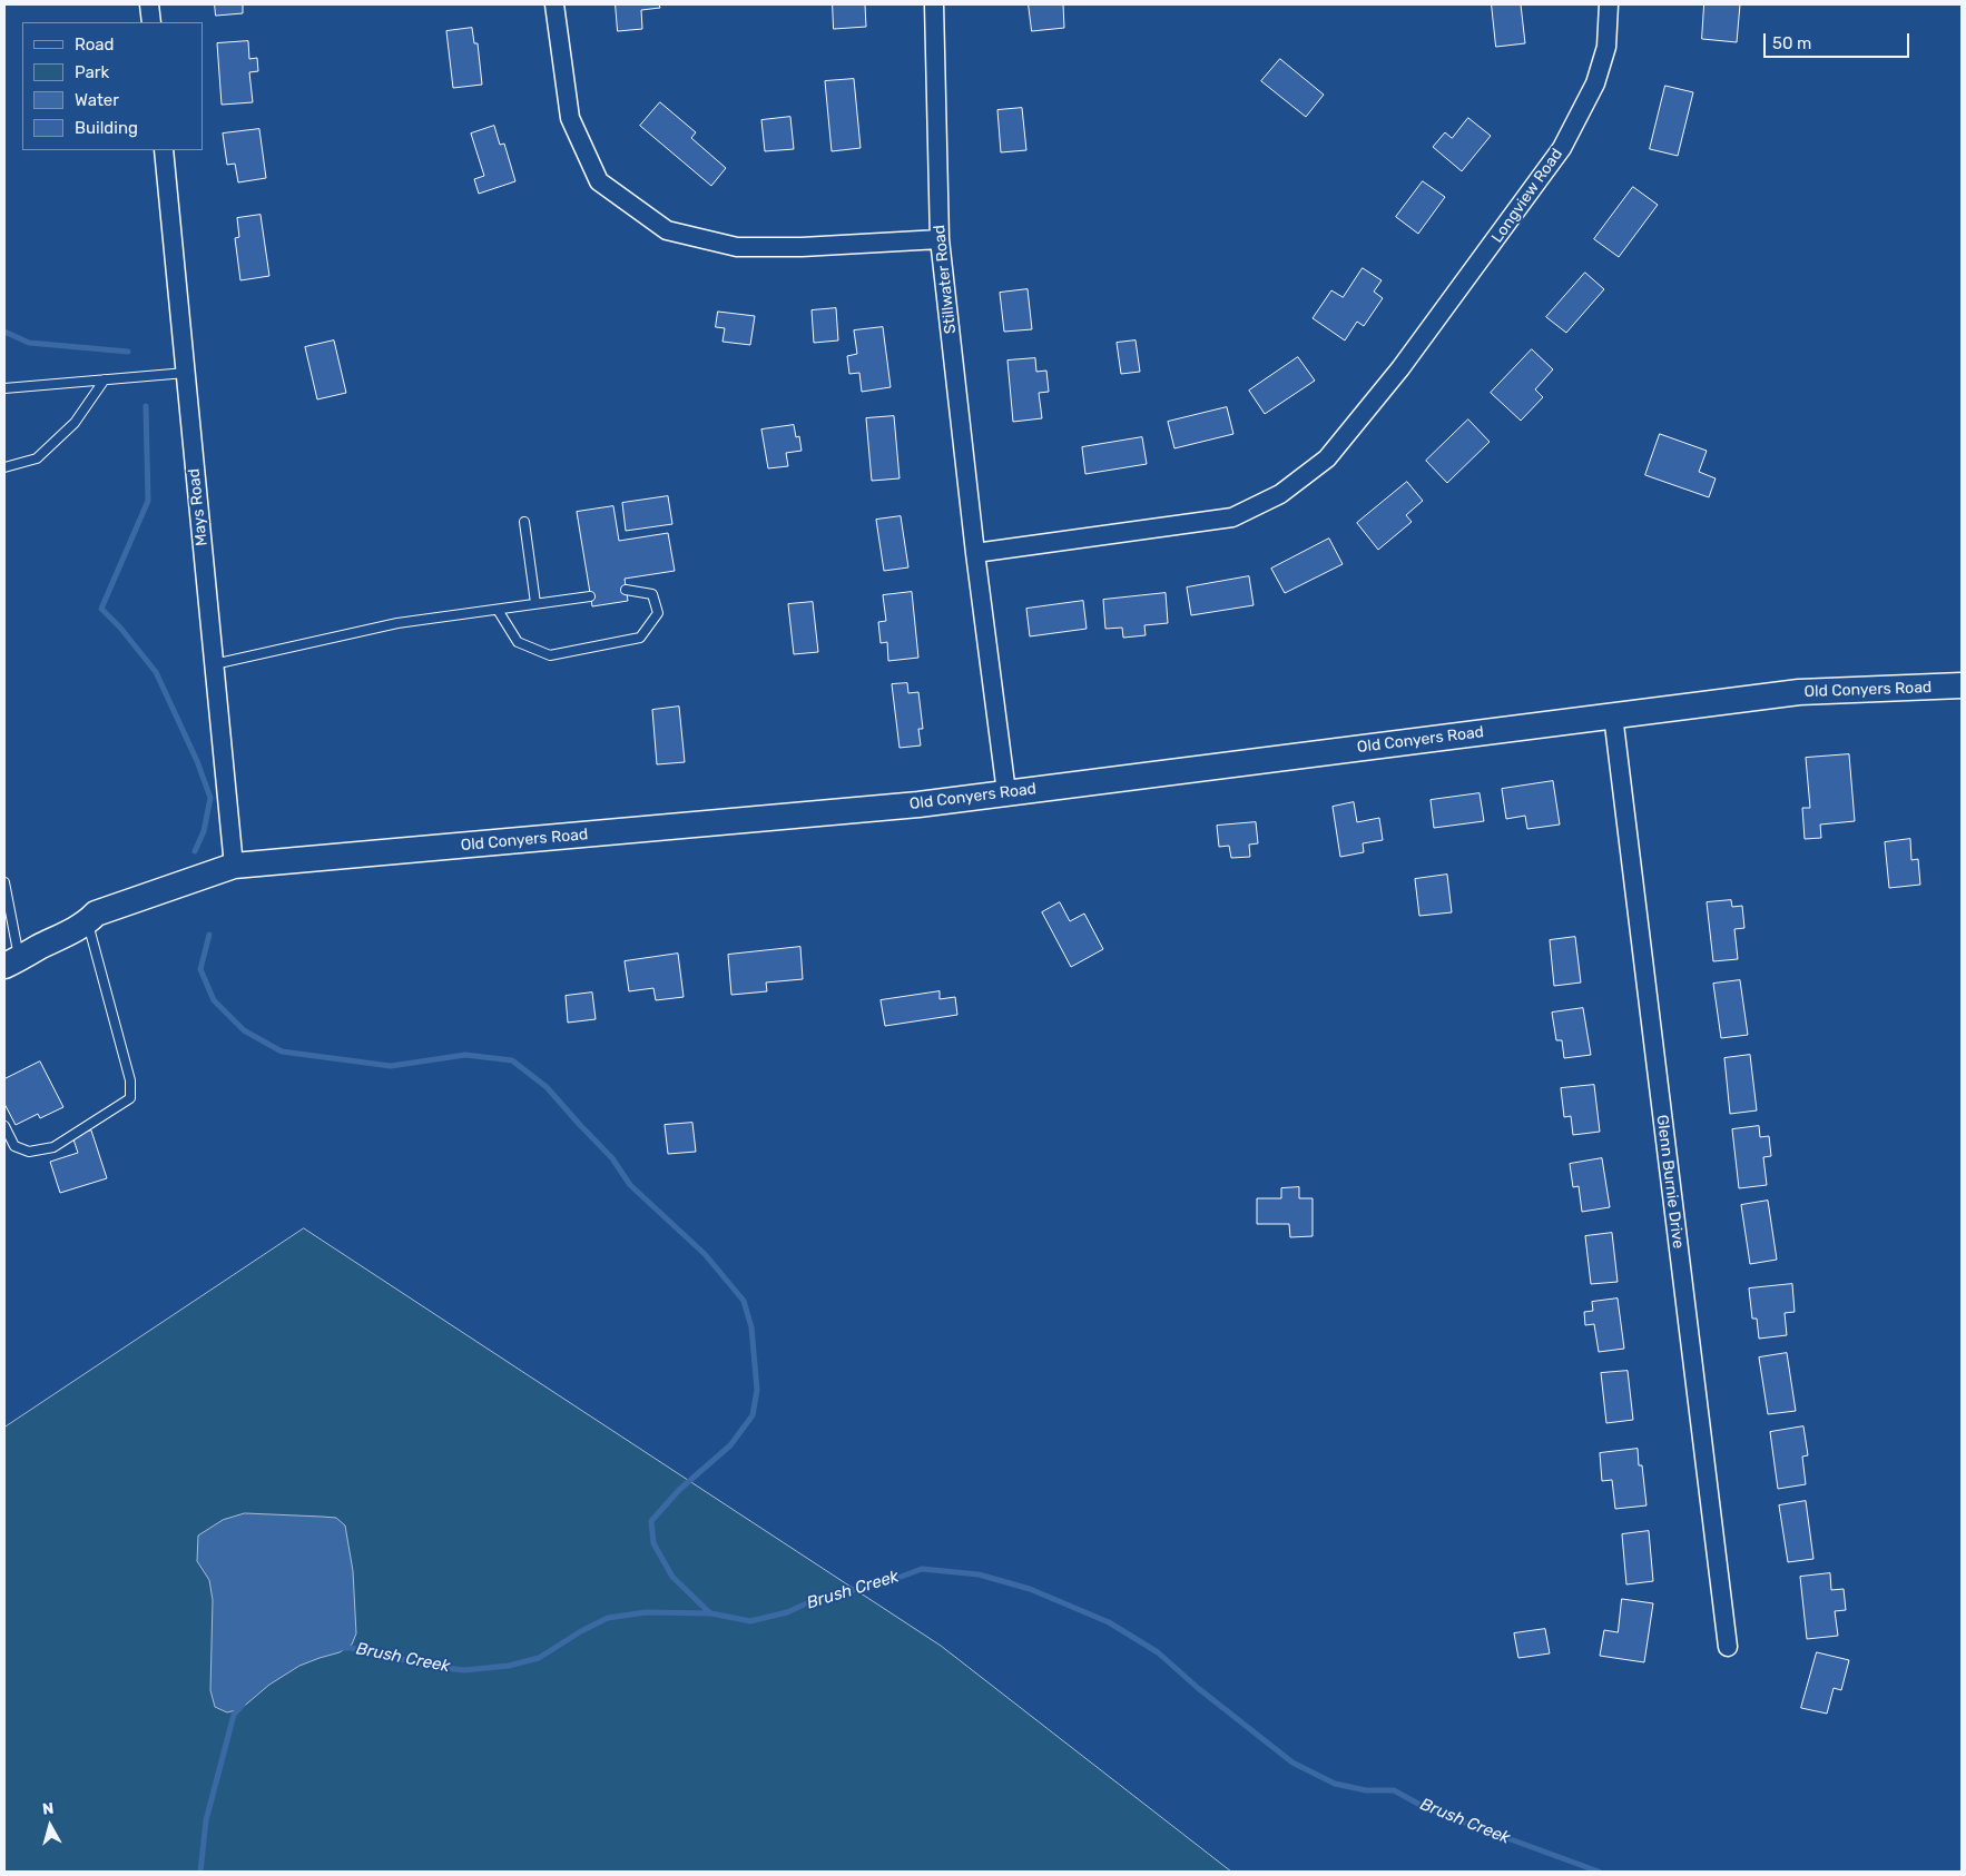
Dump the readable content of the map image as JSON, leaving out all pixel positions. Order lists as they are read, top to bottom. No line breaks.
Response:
{"streets":{"street":["Longview Road","Stillwater Road","Mays Road","Old Conyers Road","Glenn Burnie Drive"]},"crossings":[["Longview Road","Stillwater Road"],["Stillwater Road","Old Conyers Road"],["Mays Road","Old Conyers Road"],["Old Conyers Road","Glenn Burnie Drive"]],"water":["Brush Creek"],"legend":["Road","Park","Water","Building"],"scale_bar":"50 m","north":"top"}
